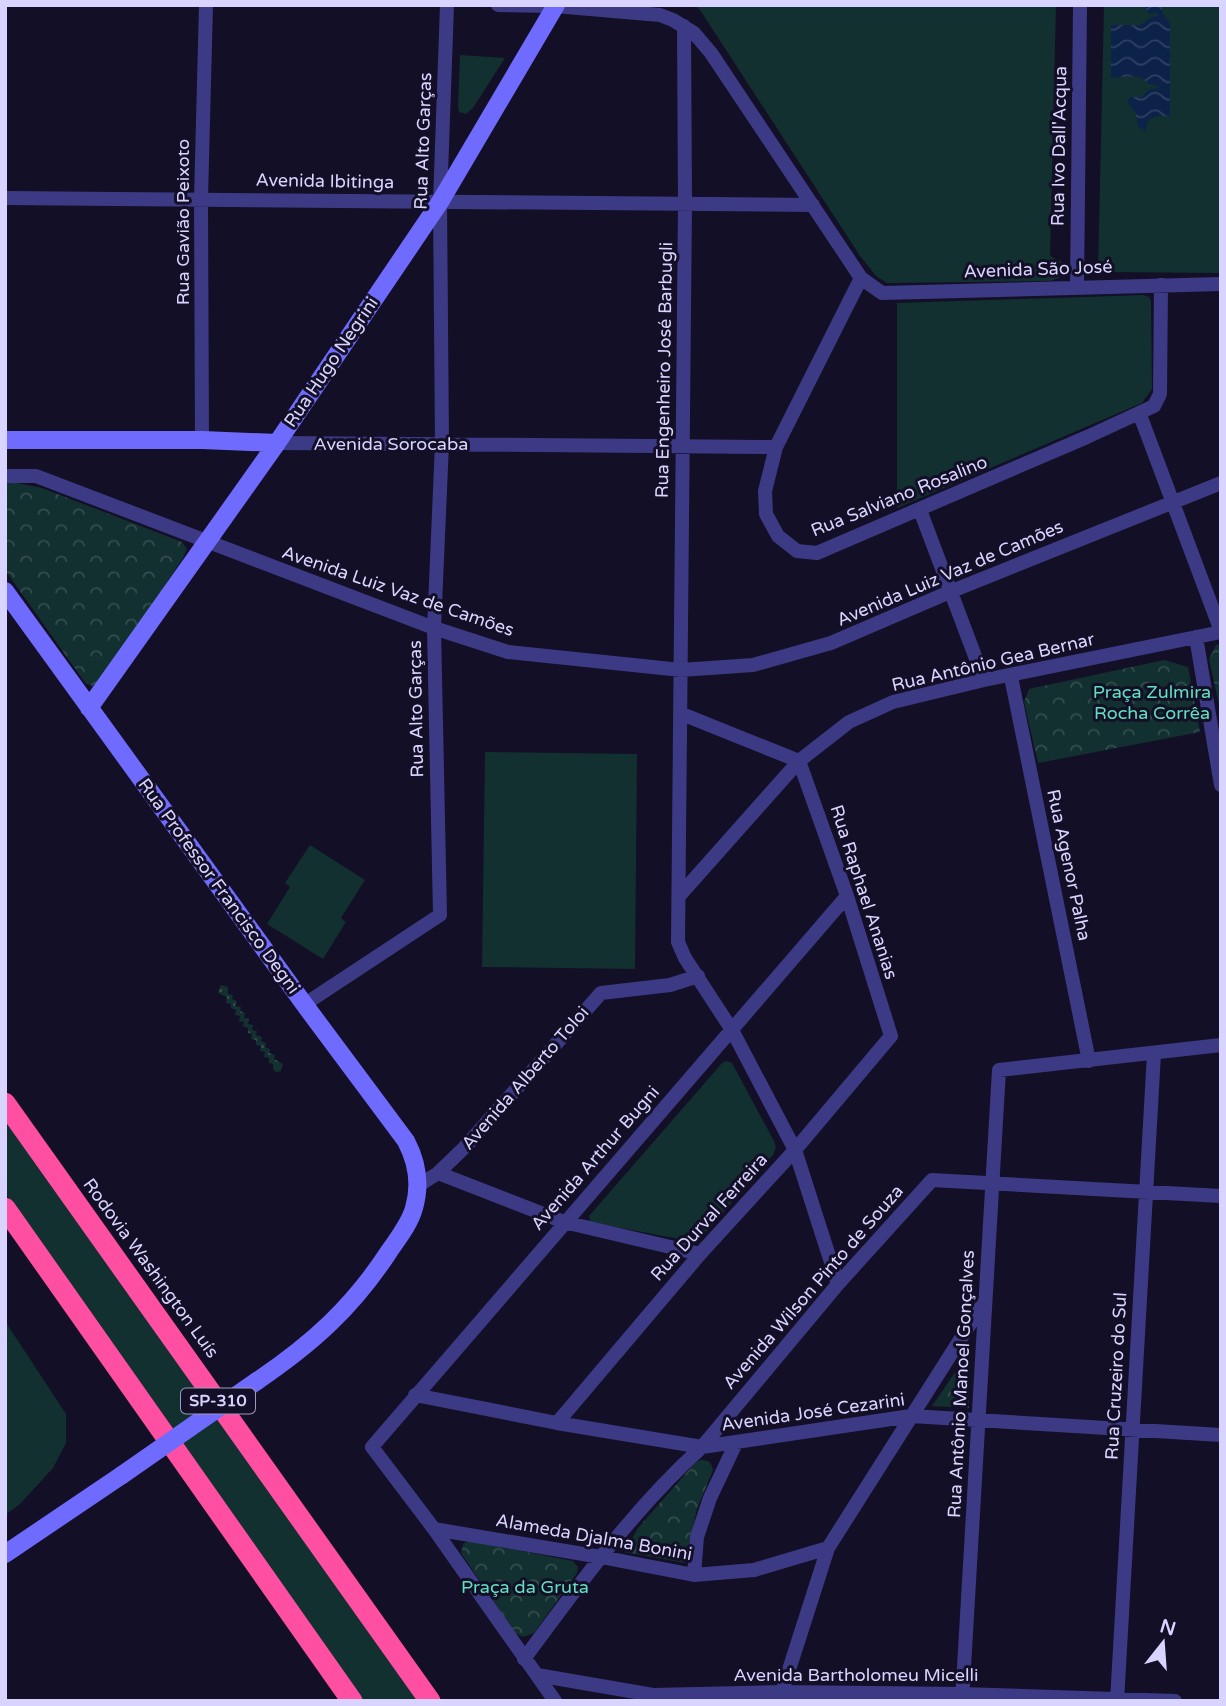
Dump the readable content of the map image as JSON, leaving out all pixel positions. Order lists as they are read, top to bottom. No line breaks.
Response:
{"streets":{"highway":["Rodovia Washington Luís","SP-310"],"main road":["Rua Hugo Negrini","Avenida Sorocaba","Rua Professor Francisco Degni"],"street":["Rua Alto Garças","Rua Ivo Dall'Acqua","Avenida Ibitinga","Rua Gavião Peixoto","Avenida São José","Rua Engenheiro José Barbugli","Rua Salviano Rosalino","Avenida Luiz Vaz de Camões","Rua Antônio Gea Bernar","Rua Agenor Palha","Rua Raphael Ananias","Avenida Alberto Toloi","Avenida Arthur Bugni","Rua Durval Ferreira","Avenida Wilson Pinto de Souza","Rua Cruzeiro do Sul","Rua Antônio Manoel Gonçalves","Avenida José Cezarini","Alameda Djalma Bonini","Avenida Bartholomeu Micelli"]},"crossings":[["Rua Alto Garças","Avenida Ibitinga"],["Rua Alto Garças","Rua Hugo Negrini"],["Rua Alto Garças","Avenida Sorocaba"],["Rua Alto Garças","Avenida Luiz Vaz de Camões"],["Rua Alto Garças","Rua Professor Francisco Degni"],["Rua Ivo Dall'Acqua","Avenida São José"],["Avenida Ibitinga","Rua Gavião Peixoto"],["Avenida Ibitinga","Rua Hugo Negrini"],["Avenida Ibitinga","Rua Engenheiro José Barbugli"],["Rua Gavião Peixoto","Avenida Sorocaba"],["Avenida São José","Rua Salviano Rosalino"],["Rua Hugo Negrini","Avenida Sorocaba"],["Rua Hugo Negrini","Avenida Luiz Vaz de Camões"],["Rua Hugo Negrini","Rua Professor Francisco Degni"],["Rua Engenheiro José Barbugli","Avenida Sorocaba"],["Rua Engenheiro José Barbugli","Avenida Luiz Vaz de Camões"],["Rua Engenheiro José Barbugli","Rua Antônio Gea Bernar"],["Rua Engenheiro José Barbugli","Avenida Alberto Toloi"],["Rua Engenheiro José Barbugli","Avenida Arthur Bugni"],["Rua Engenheiro José Barbugli","Rua Durval Ferreira"],["Rua Engenheiro José Barbugli","Avenida Wilson Pinto de Souza"],["Avenida Sorocaba","Rua Salviano Rosalino"],["Rua Antônio Gea Bernar","Rua Agenor Palha"],["Rua Antônio Gea Bernar","Rua Raphael Ananias"],["Rua Agenor Palha","Rua Antônio Manoel Gonçalves"],["Rua Professor Francisco Degni","Avenida Alberto Toloi"],["Rua Raphael Ananias","Avenida Arthur Bugni"],["Rua Raphael Ananias","Rua Durval Ferreira"],["Avenida Arthur Bugni","Avenida José Cezarini"],["Avenida Arthur Bugni","Alameda Djalma Bonini"],["Rua Durval Ferreira","Avenida José Cezarini"],["Avenida Wilson Pinto de Souza","Rua Antônio Manoel Gonçalves"],["Avenida Wilson Pinto de Souza","Avenida José Cezarini"],["Avenida Wilson Pinto de Souza","Alameda Djalma Bonini"],["Rua Cruzeiro do Sul","Avenida José Cezarini"],["Rua Cruzeiro do Sul","Avenida Bartholomeu Micelli"],["Rua Antônio Manoel Gonçalves","Avenida José Cezarini"],["Rua Antônio Manoel Gonçalves","Avenida Bartholomeu Micelli"]],"parks":["Praça Zulmira Rocha Corrêa","Praça da Gruta"],"north":"top"}
